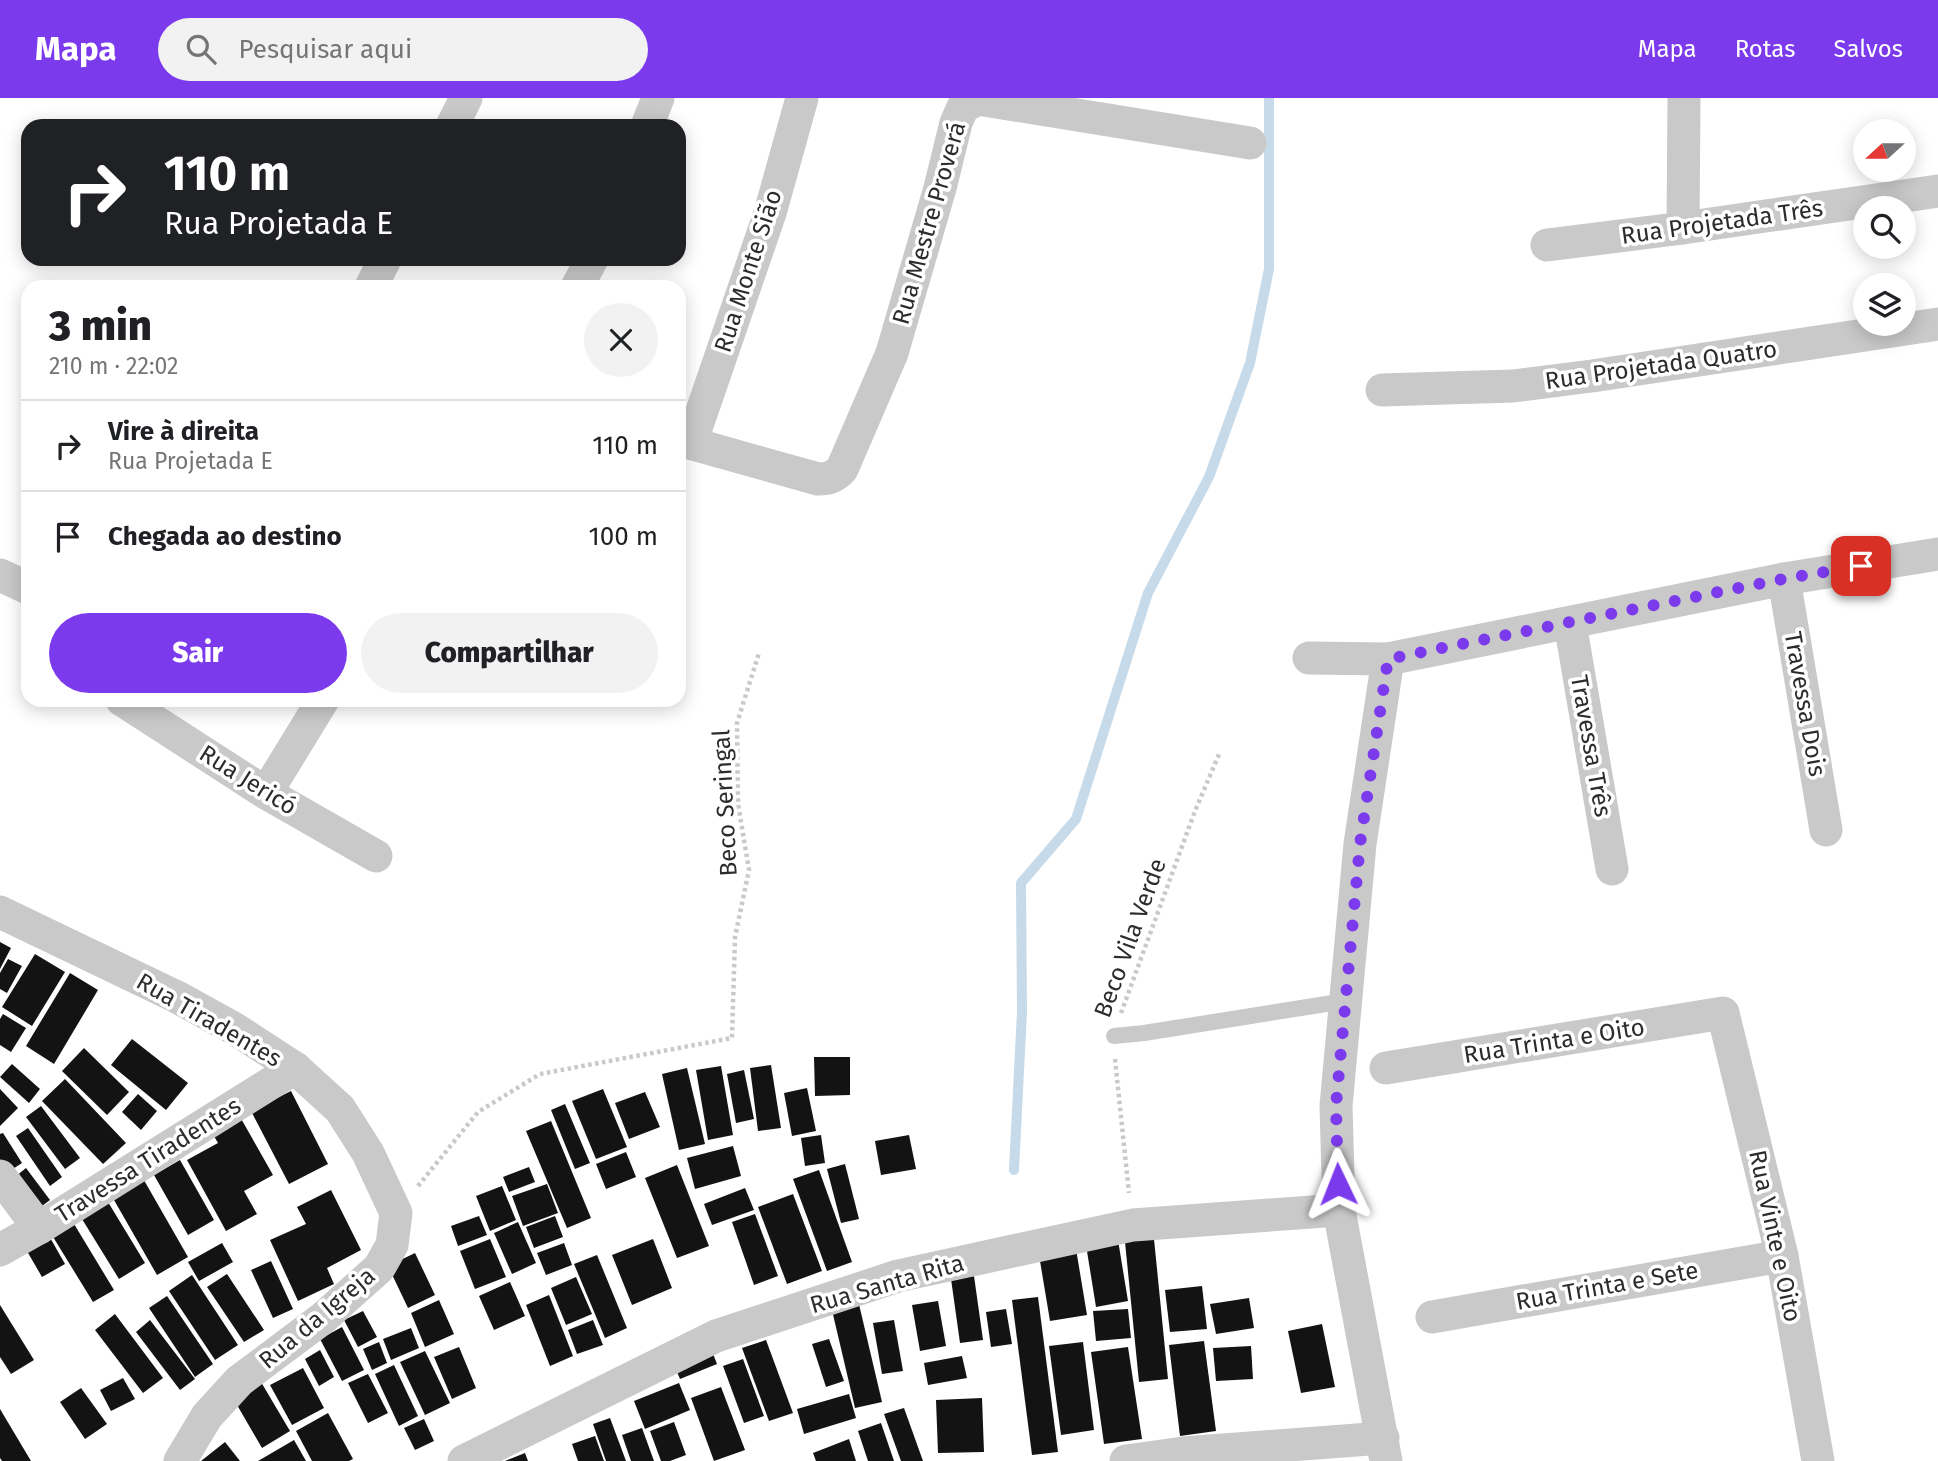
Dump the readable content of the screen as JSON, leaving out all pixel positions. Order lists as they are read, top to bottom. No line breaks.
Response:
{"streets":{"street":["Rua Projetada Três","Rua Mestre Proverá","Rua Monte Sião","Rua Projetada Quatro","Travessa Dois","Travessa Três","Rua Jericó","Rua Tiradentes","Rua Trinta e Oito","Travessa Tiradentes","Rua Vinte e Oito","Rua Santa Rita","Rua Trinta e Sete","Rua da Igreja"],"path":["Beco Seringal","Beco Vila Verde"]},"crossings":[["Beco Seringal","Rua Tiradentes"],["Beco Seringal","Rua da Igreja"],["Beco Vila Verde","Rua Santa Rita"],["Rua Tiradentes","Travessa Tiradentes"],["Rua Tiradentes","Rua da Igreja"],["Rua Trinta e Oito","Rua Vinte e Oito"],["Rua Vinte e Oito","Rua Trinta e Sete"]],"north":"left","page":{"header":"Mapa","search":"Pesquisar aqui","nav":["Mapa","Rotas","Salvos"],"turn":["110 m","Rua Projetada E"],"heading":["3 min","210 m · 22:02"],"list":[{"name":"Vire à direita","note":"Rua Projetada E","value":"110 m"},{"name":"Chegada ao destino","value":"100 m"}],"buttons":["Sair","Compartilhar"]}}
